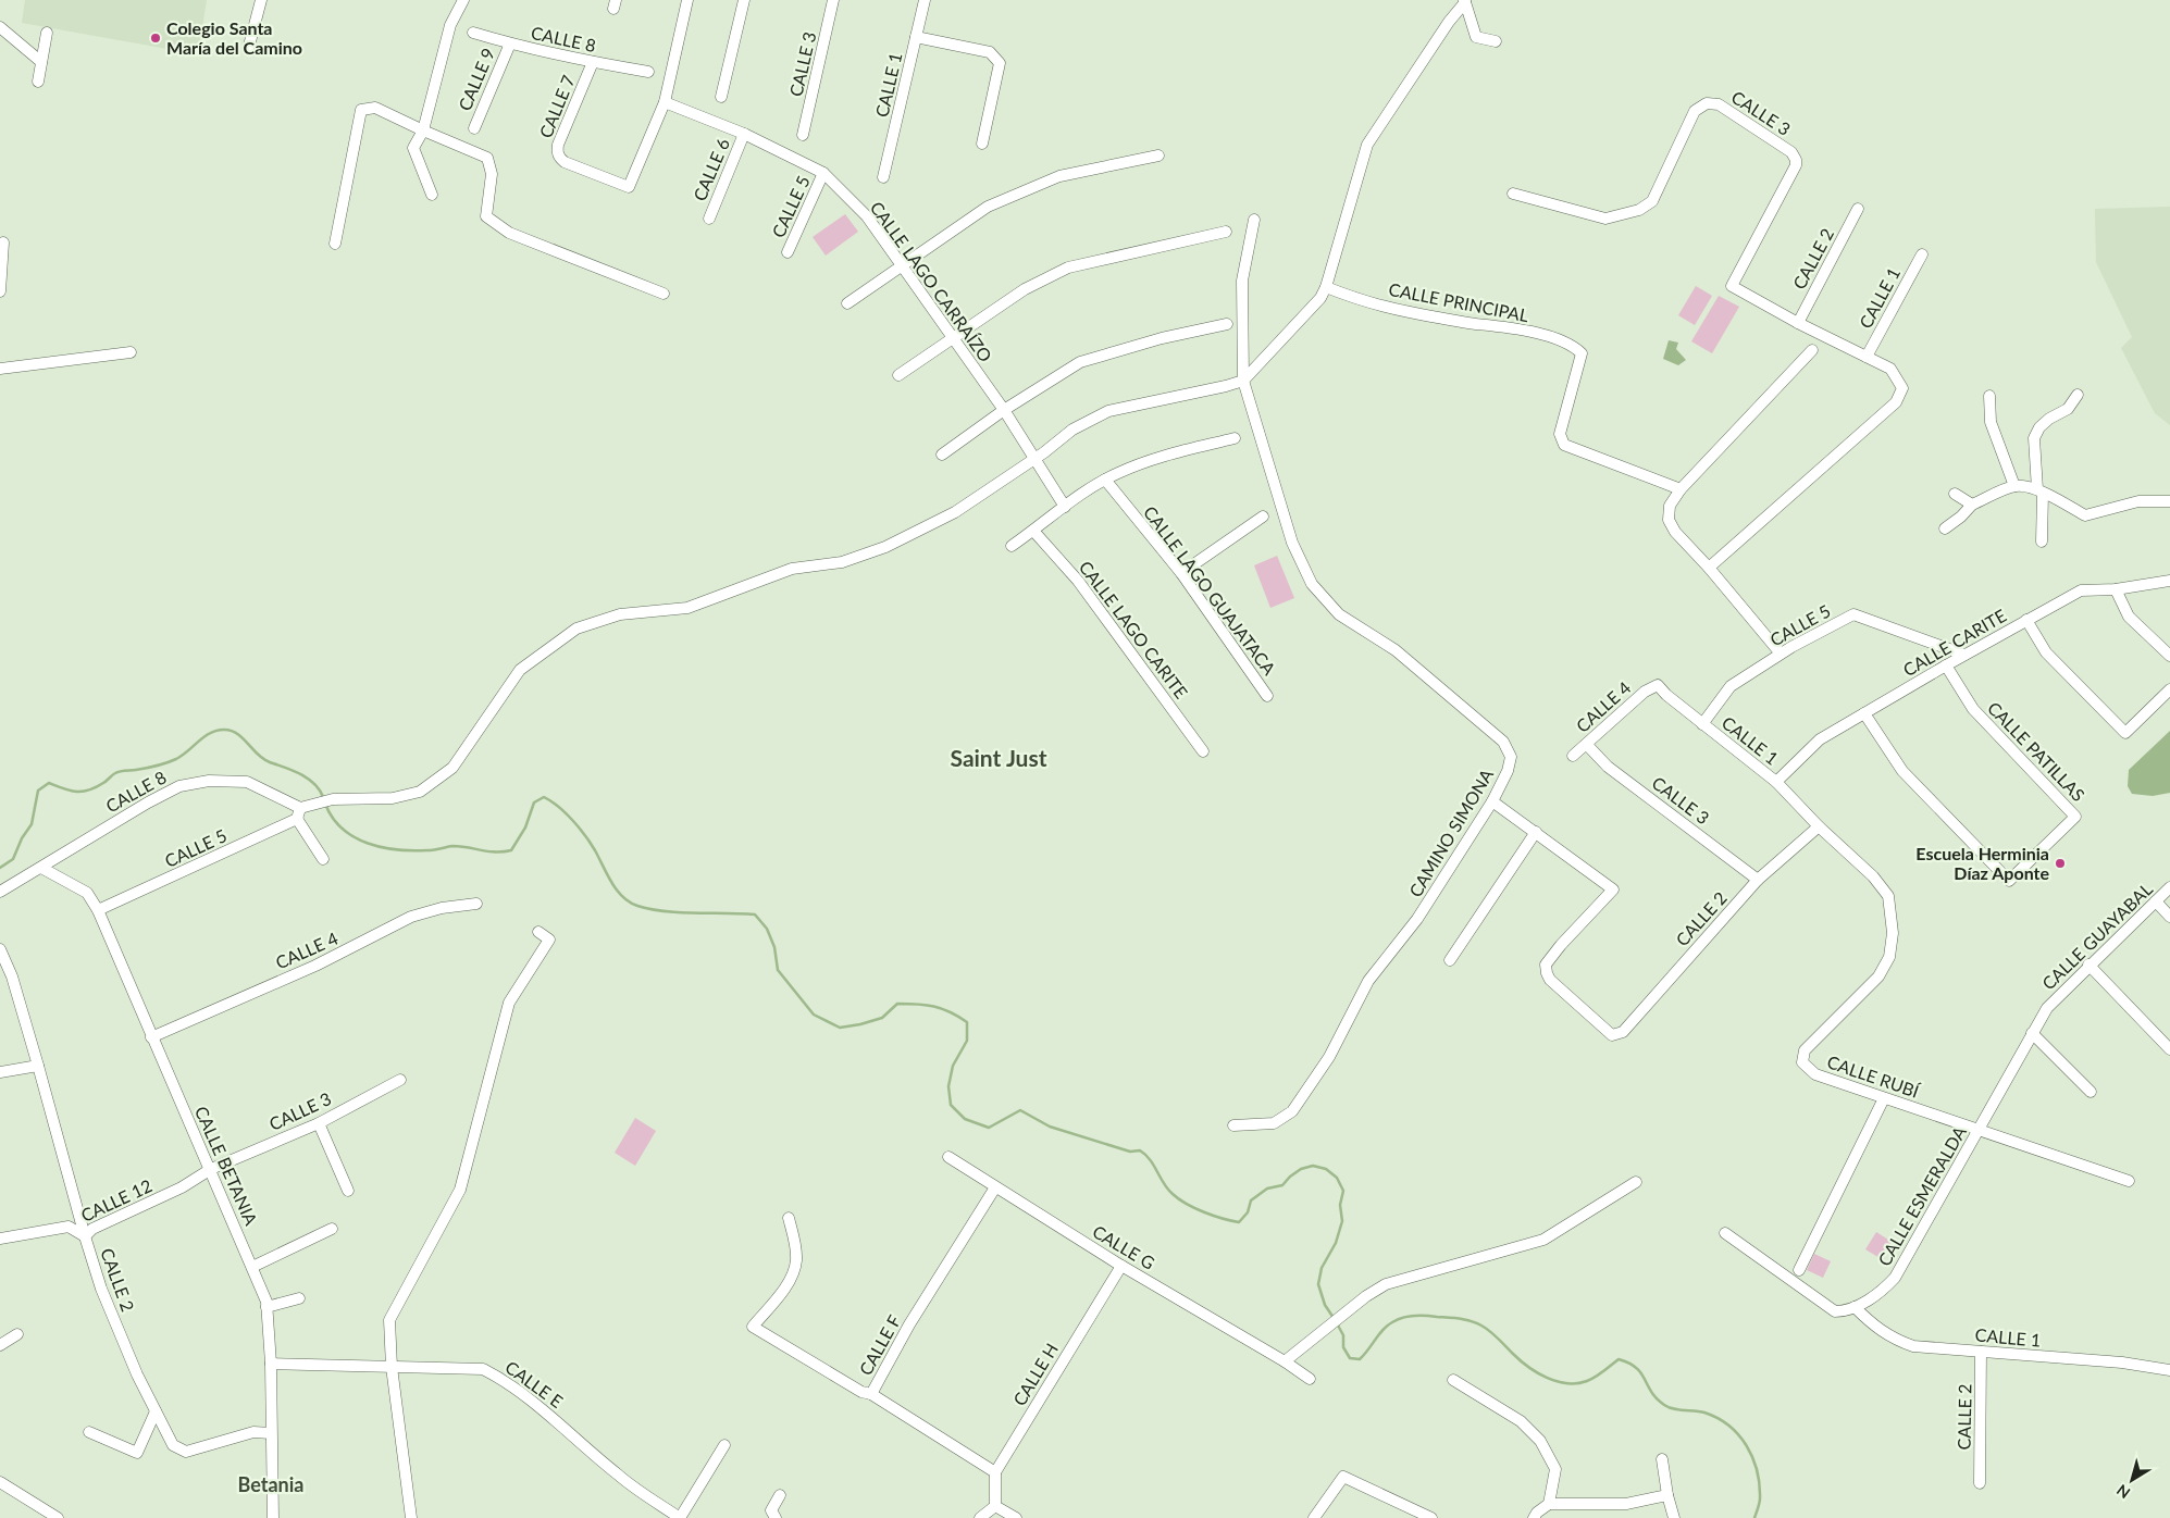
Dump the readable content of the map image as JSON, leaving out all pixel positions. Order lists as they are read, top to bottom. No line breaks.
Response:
{"streets":{"street":["CALLE 8","CALLE 3","CALLE 9","CALLE 1","CALLE 7","CALLE 6","CALLE 5","CALLE 2","CALLE LAGO CARRAÍZO","CALLE PRINCIPAL","CALLE LAGO GUAJATACA","CALLE LAGO CARITE","CALLE CARITE","CALLE 4","CALLE PATILLAS","CAMINO SIMONA","CALLE GUAYABAL","CALLE RUBÍ","CALLE BETANIA","CALLE ESMERALDA","CALLE 12","CALLE G","CALLE F","CALLE H","CALLE E"]},"crossings":[["CALLE 8","CALLE 9"],["CALLE 8","CALLE 7"],["CALLE 8","CALLE 5"],["CALLE 8","CALLE BETANIA"],["CALLE 3","CALLE 1"],["CALLE 3","CALLE 2"],["CALLE 3","CALLE 4"],["CALLE 3","CALLE BETANIA"],["CALLE 3","CALLE 12"],["CALLE 1","CALLE 5"],["CALLE 1","CALLE 2"],["CALLE 1","CALLE CARITE"],["CALLE 1","CALLE 4"],["CALLE 1","CALLE RUBÍ"],["CALLE 1","CALLE ESMERALDA"],["CALLE 7","CALLE LAGO CARRAÍZO"],["CALLE 6","CALLE LAGO CARRAÍZO"],["CALLE 5","CALLE LAGO CARRAÍZO"],["CALLE 5","CALLE CARITE"],["CALLE 5","CAMINO SIMONA"],["CALLE 5","CALLE BETANIA"],["CALLE 2","CALLE RUBÍ"],["CALLE 2","CALLE BETANIA"],["CALLE 2","CALLE 12"],["CALLE CARITE","CALLE PATILLAS"],["CALLE 4","CALLE BETANIA"],["CALLE GUAYABAL","CALLE ESMERALDA"],["CALLE RUBÍ","CALLE ESMERALDA"],["CALLE BETANIA","CALLE 12"],["CALLE BETANIA","CALLE E"],["CALLE G","CALLE F"],["CALLE G","CALLE H"],["CALLE F","CALLE H"]],"districts":["Saint Just","Betania"],"places":["Colegio Santa María del Camino","Escuela Herminia Díaz Aponte"],"north":"bottom left"}
